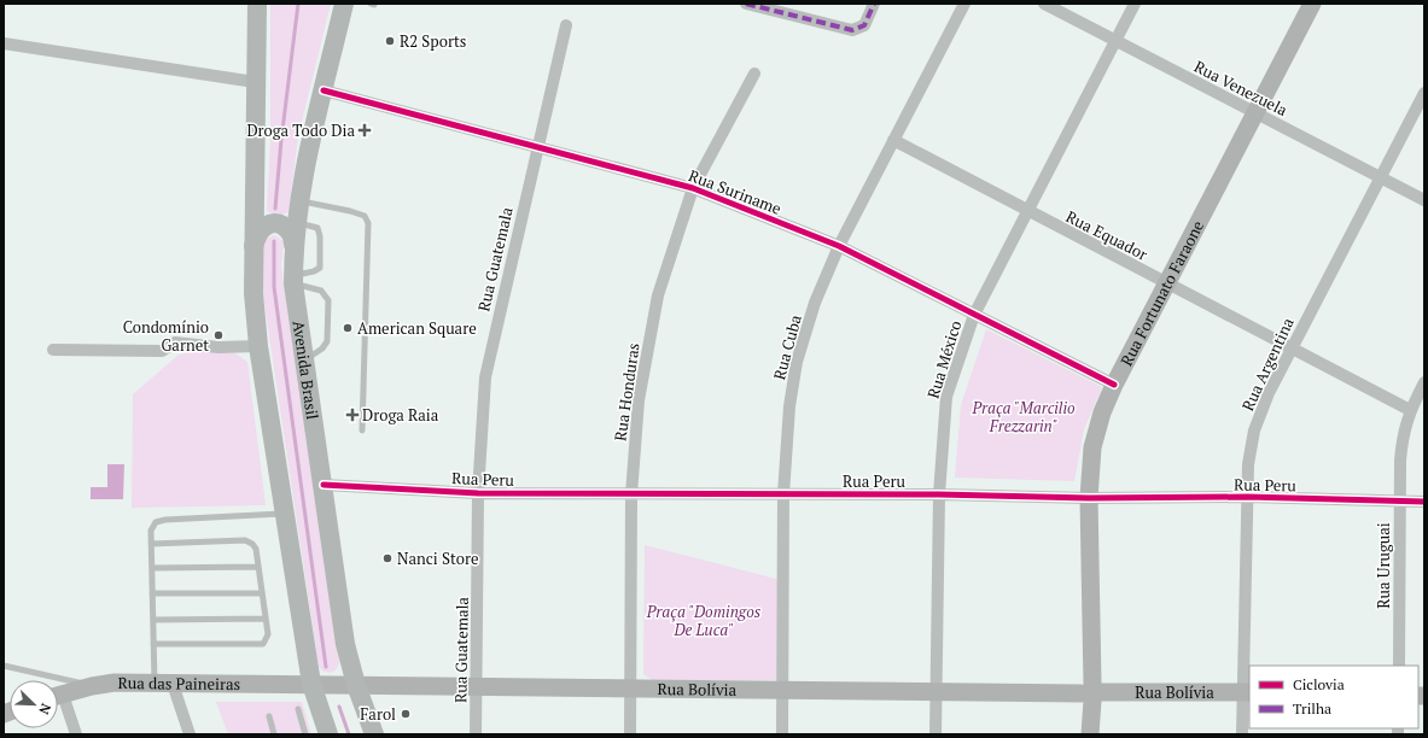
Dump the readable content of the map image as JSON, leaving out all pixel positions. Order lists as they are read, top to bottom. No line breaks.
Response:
{"streets":{"main road":["Rua Fortunato Faraone","Avenida Brasil","Rua das Paineiras","Rua Bolívia"],"street":["Rua Venezuela","Rua Suriname","Rua Equador","Rua Guatemala","Rua Cuba","Rua México","Rua Argentina","Rua Honduras","Rua Peru","Rua Uruguai"]},"crossings":[["Rua Venezuela","Rua Fortunato Faraone"],["Rua Venezuela","Rua México"],["Rua Venezuela","Rua Argentina"],["Rua Suriname","Rua Guatemala"],["Rua Suriname","Rua Fortunato Faraone"],["Rua Suriname","Rua Cuba"],["Rua Suriname","Rua México"],["Rua Suriname","Avenida Brasil"],["Rua Suriname","Rua Honduras"],["Rua Equador","Rua Fortunato Faraone"],["Rua Equador","Rua Cuba"],["Rua Equador","Rua México"],["Rua Equador","Rua Argentina"],["Rua Equador","Rua Uruguai"],["Rua Guatemala","Rua Peru"],["Rua Guatemala","Rua Bolívia"],["Rua Fortunato Faraone","Rua Peru"],["Rua Fortunato Faraone","Rua Bolívia"],["Rua Cuba","Rua Peru"],["Rua Cuba","Rua Bolívia"],["Rua México","Rua Peru"],["Rua México","Rua Bolívia"],["Rua Argentina","Rua Peru"],["Rua Argentina","Rua Bolívia"],["Avenida Brasil","Rua Peru"],["Avenida Brasil","Rua Bolívia"],["Rua Honduras","Rua Peru"],["Rua Honduras","Rua Bolívia"],["Rua Peru","Rua Uruguai"],["Rua das Paineiras","Rua Bolívia"]],"parks":["Praça \"Marcilio Frezzarin\"","Praça \"Domingos De Luca\""],"places":{"other":["R2 Sports","American Square","Condomínio Garnet","Nanci Store","Farol"],"health":["Droga Todo Dia","Droga Raia"]},"legend":["Ciclovia","Trilha"],"north":"bottom right"}
